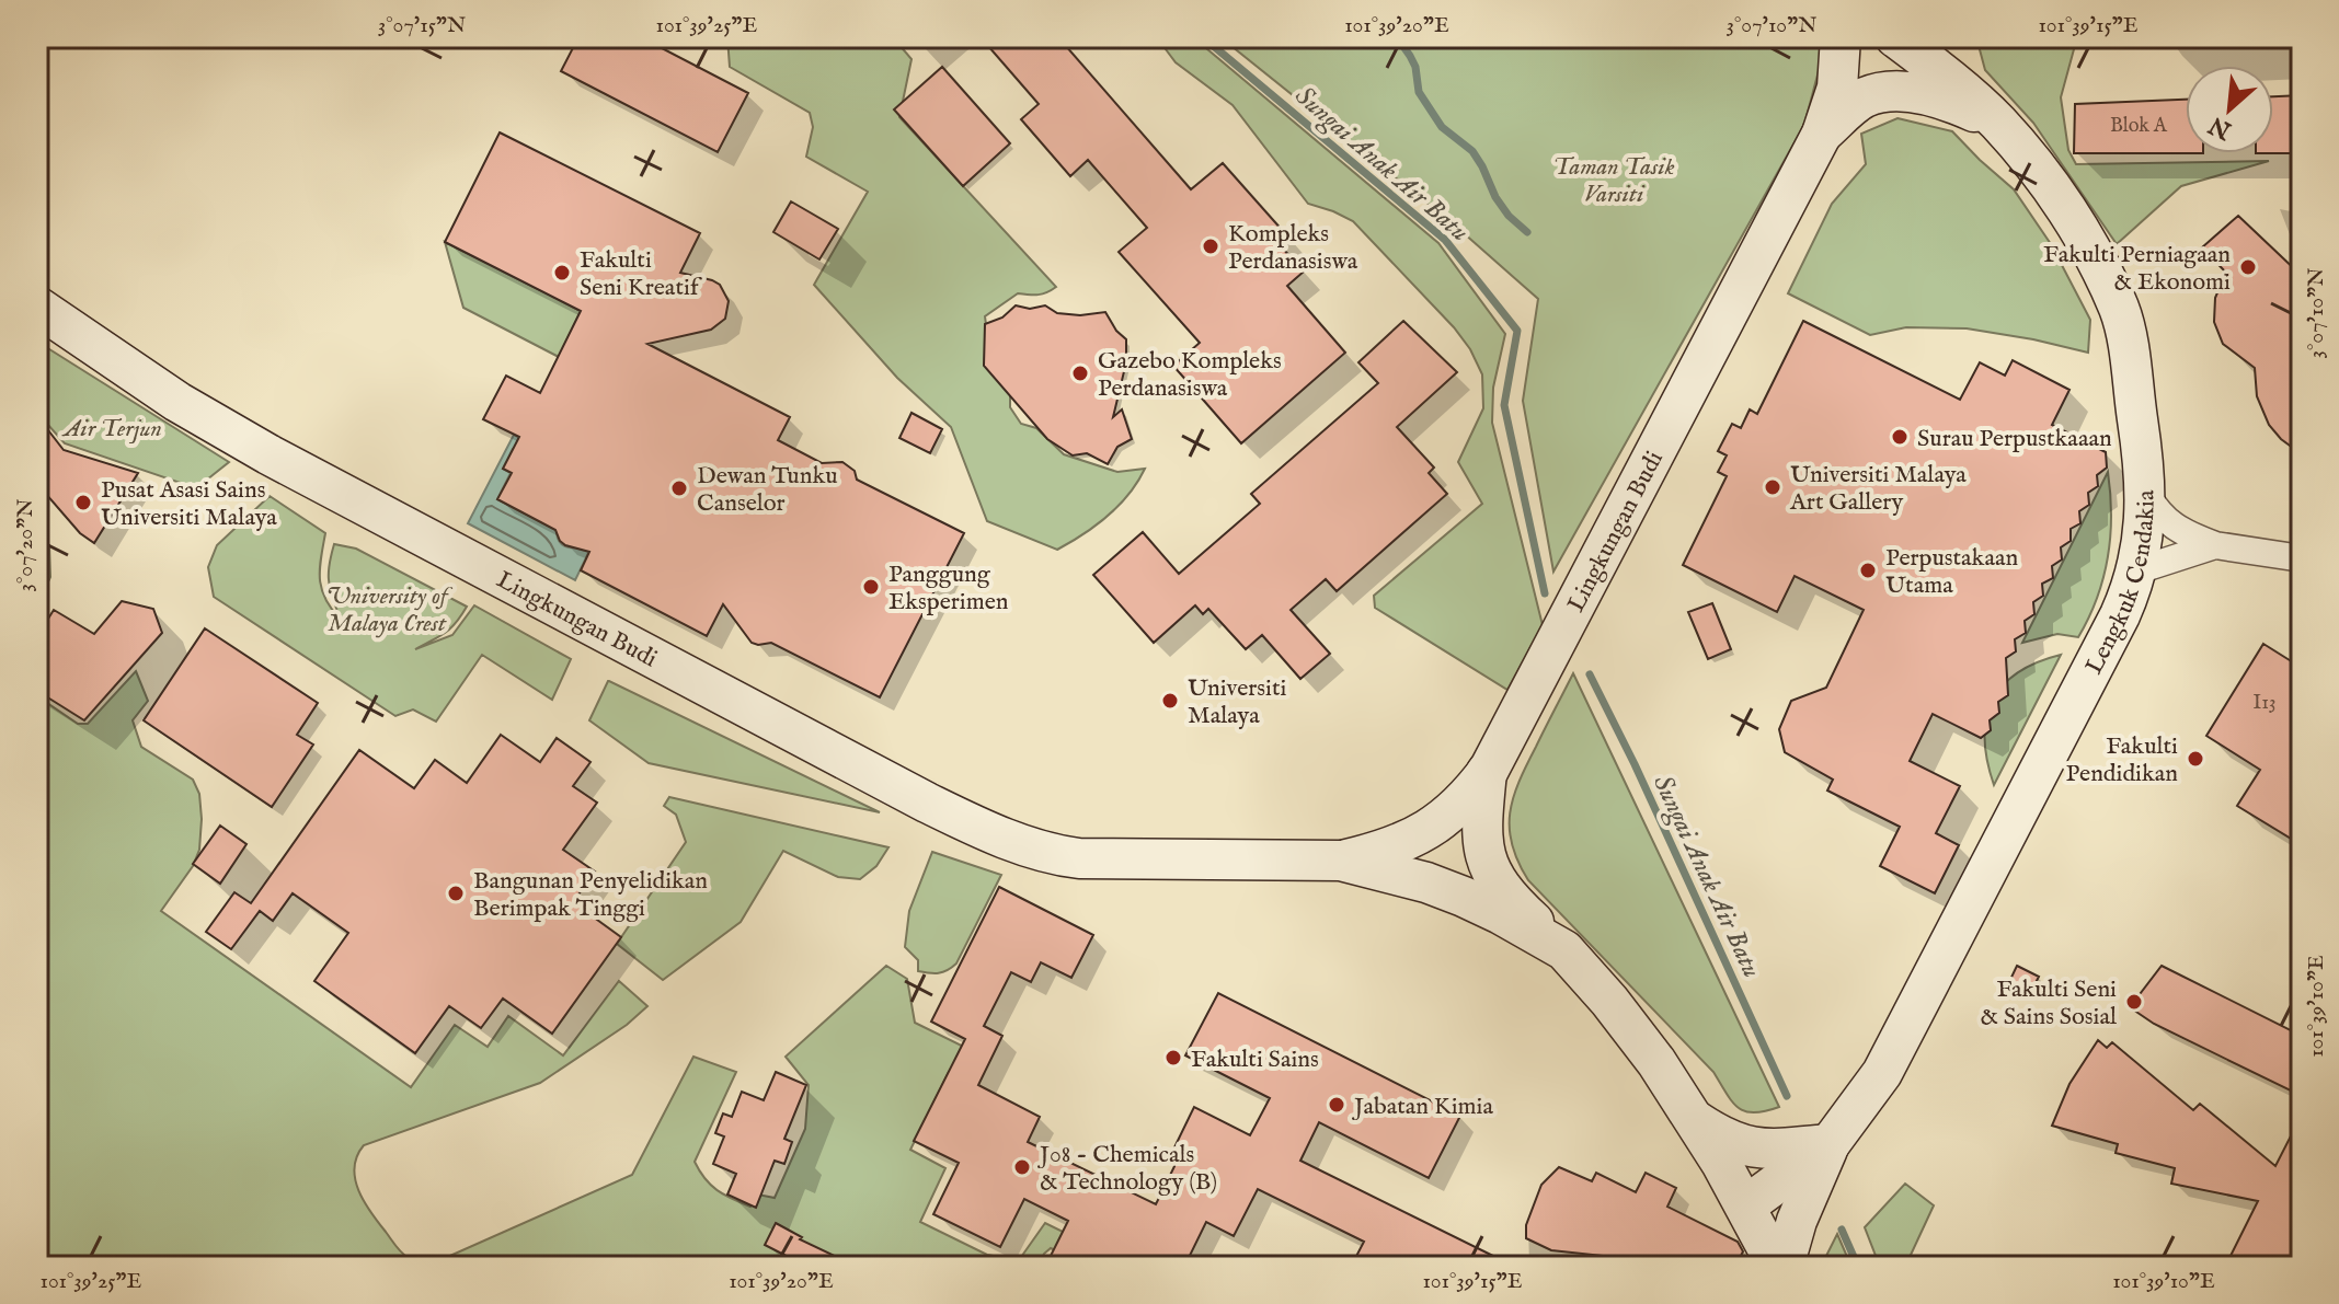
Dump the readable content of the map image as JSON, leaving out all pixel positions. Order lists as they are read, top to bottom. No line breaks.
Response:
{"streets":{"street":["Lingkungan Budi","Lengkuk Cendakia"]},"water":["Sungai Anak Air Batu"],"parks":["Taman Tasik Varsiti","Air Terjun","University of Malaya Crest"],"places":["Kompleks Perdanasiswa","Fakulti Perniagaan & Ekonomi","Fakulti Seni Kreatif","Gazebo Kompleks Perdanasiswa","Surau Perpustkaaan","Universiti Malaya Art Gallery","Dewan Tunku Canselor","Pusat Asasi Sains Universiti Malaya","Perpustakaan Utama","Panggung Eksperimen","Universiti Malaya","Fakulti Pendidikan","Bangunan Penyelidikan Berimpak Tinggi","Fakulti Seni & Sains Sosial","Fakulti Sains","Jabatan Kimia","J08 - Chemicals & Technology (B)"],"house_numbers":["Blok A","I13"],"north":"bottom left","coordinates":["3°07'15\"N","101°39'25\"E","101°39'20\"E","3°07'10\"N","101°39'15\"E","3°07'20\"N","101°39'10\"E"]}
